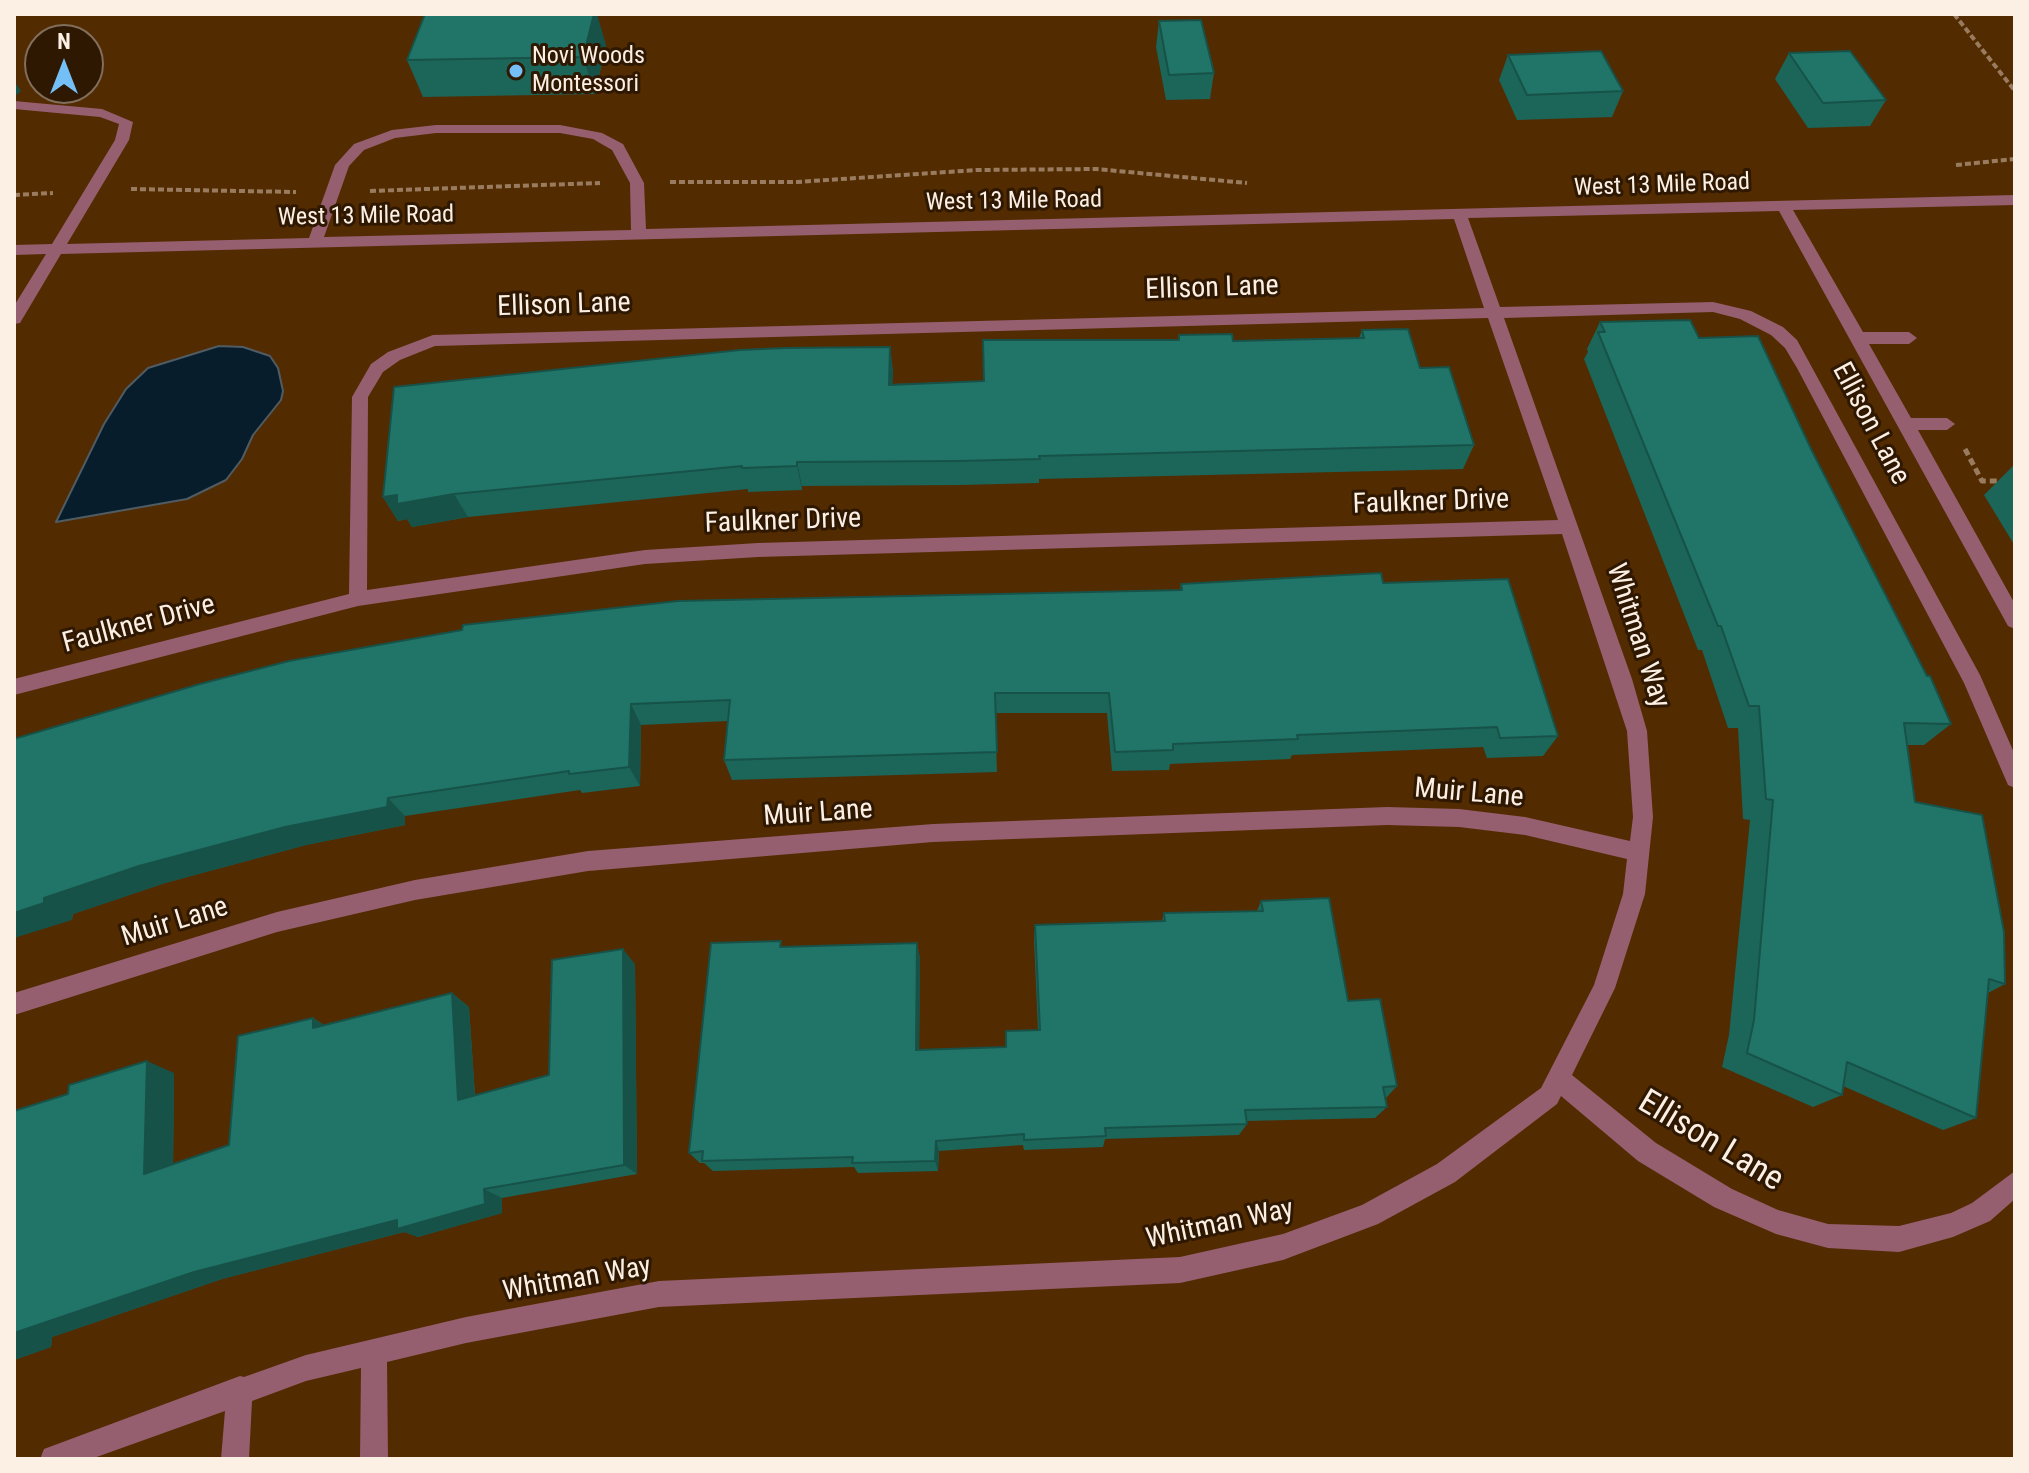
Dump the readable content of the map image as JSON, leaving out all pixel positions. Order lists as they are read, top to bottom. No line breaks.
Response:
{"streets":{"street":["West 13 Mile Road","Ellison Lane","Faulkner Drive","Whitman Way","Muir Lane"]},"crossings":[["West 13 Mile Road","Whitman Way"],["Ellison Lane","Faulkner Drive"],["Ellison Lane","Whitman Way"],["Faulkner Drive","Whitman Way"],["Whitman Way","Muir Lane"]],"places":["Novi Woods Montessori"],"north":"top"}
